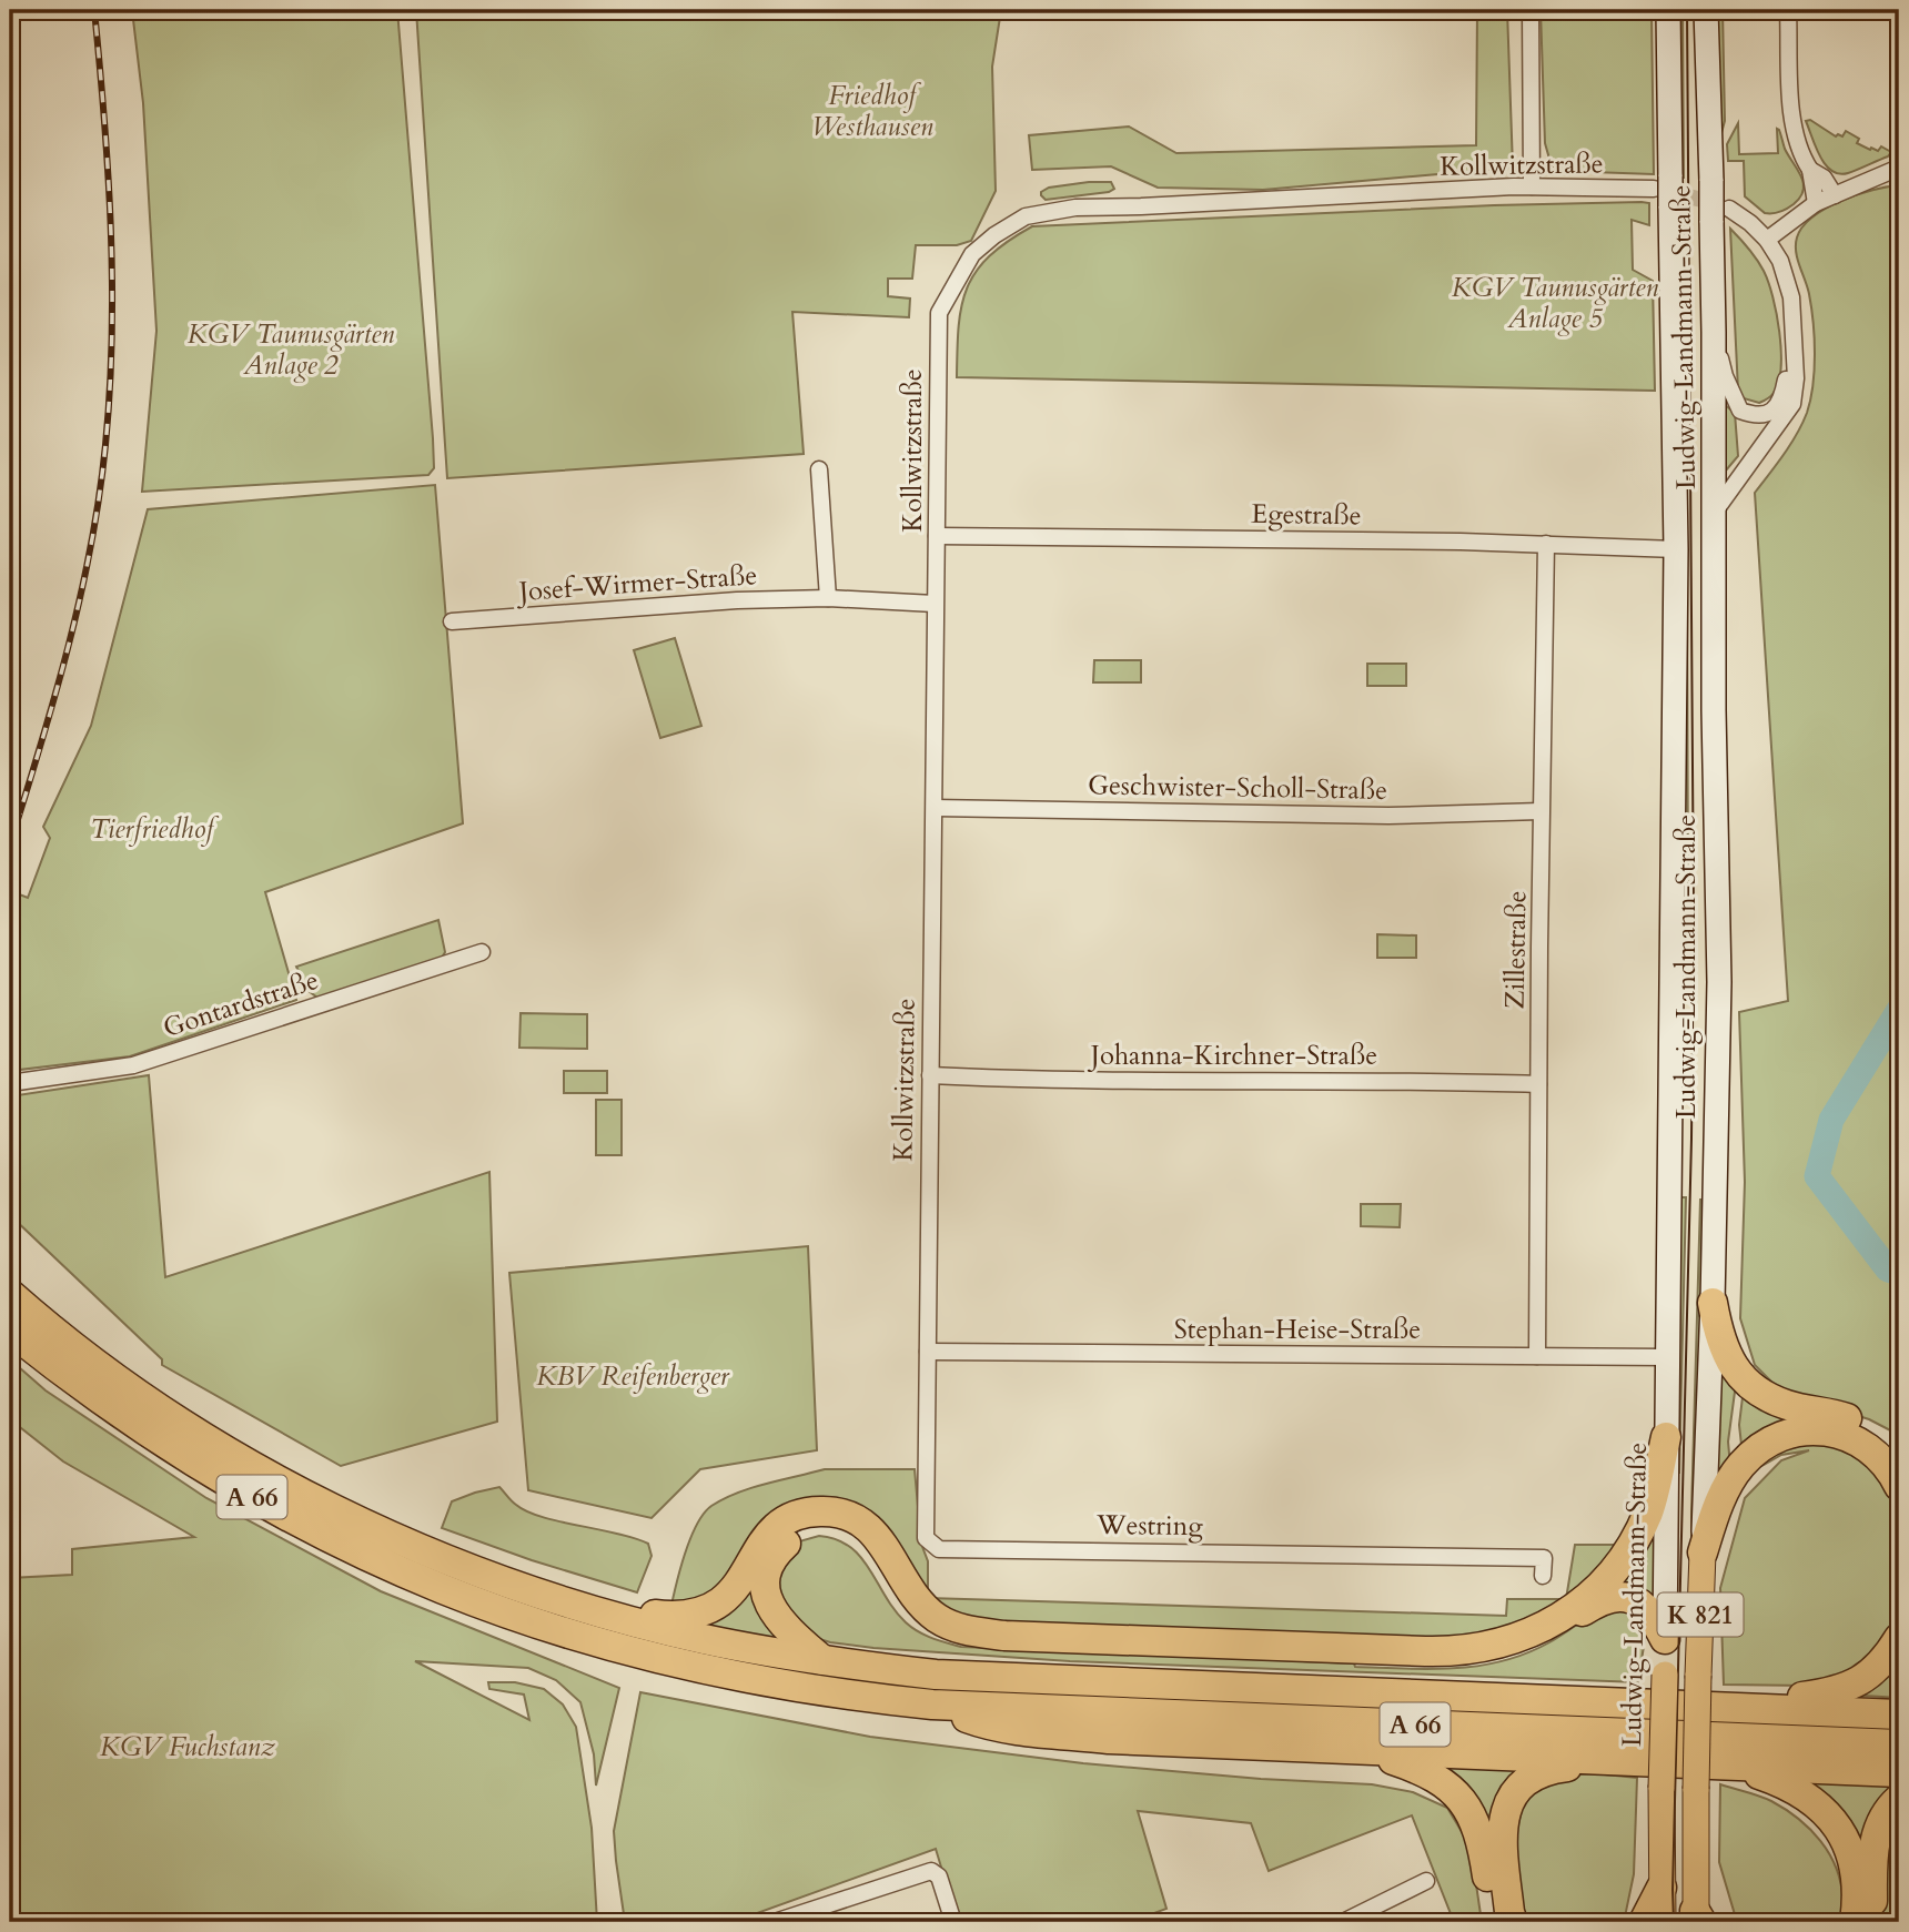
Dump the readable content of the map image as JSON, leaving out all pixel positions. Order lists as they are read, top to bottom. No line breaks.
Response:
{"streets":{"highway":["A 66"],"main road":["Ludwig-Landmann-Straße","K 821"],"street":["Kollwitzstraße","Egestraße","Josef-Wirmer-Straße","Geschwister-Scholl-Straße","Zillestraße","Gontardstraße","Johanna-Kirchner-Straße","Stephan-Heise-Straße","Westring"]},"crossings":[["Kollwitzstraße","Ludwig-Landmann-Straße"],["Kollwitzstraße","Egestraße"],["Kollwitzstraße","Josef-Wirmer-Straße"],["Kollwitzstraße","Geschwister-Scholl-Straße"],["Kollwitzstraße","Johanna-Kirchner-Straße"],["Kollwitzstraße","Stephan-Heise-Straße"],["Kollwitzstraße","Westring"],["Ludwig-Landmann-Straße","Egestraße"],["Ludwig-Landmann-Straße","Stephan-Heise-Straße"],["Egestraße","Zillestraße"],["Geschwister-Scholl-Straße","Zillestraße"],["Zillestraße","Johanna-Kirchner-Straße"],["Zillestraße","Stephan-Heise-Straße"],["Stephan-Heise-Straße","Westring"]],"parks":["Friedhof Westhausen","KGV Taunusgärten Anlage 5","KGV Taunusgärten Anlage 2","Tierfriedhof","KBV Reifenberger","KGV Fuchstanz"]}
